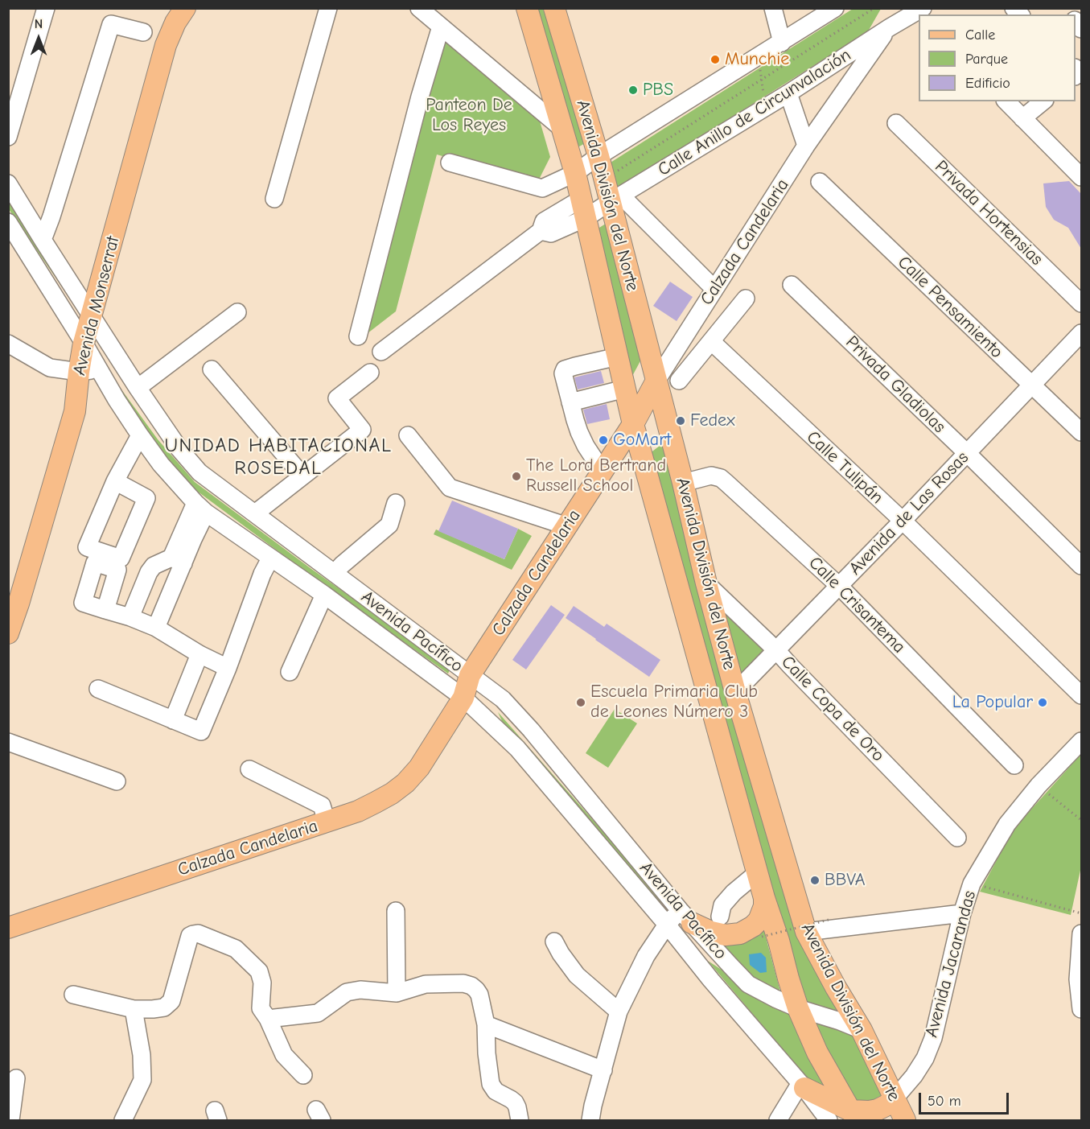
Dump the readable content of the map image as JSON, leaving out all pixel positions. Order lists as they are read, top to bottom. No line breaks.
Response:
{"streets":{"main road":["Avenida División del Norte","Calzada Candelaria","Avenida Monserrat"],"street":["Calle Anillo de Circunvalación","Privada Hortensias","Calle Pensamiento","Privada Gladiolas","Calle Tulipán","Avenida de Las Rosas","Calle Crisantema","Avenida Pacífico","Calle Copa de Oro","Avenida Jacarandas"]},"crossings":[["Calle Anillo de Circunvalación","Avenida División del Norte"],["Calle Anillo de Circunvalación","Calzada Candelaria"],["Avenida División del Norte","Calzada Candelaria"],["Avenida División del Norte","Avenida de Las Rosas"],["Avenida División del Norte","Calle Crisantema"],["Avenida División del Norte","Avenida Pacífico"],["Avenida División del Norte","Calle Copa de Oro"],["Avenida División del Norte","Avenida Jacarandas"],["Calzada Candelaria","Avenida Pacífico"],["Avenida Monserrat","Avenida Pacífico"],["Calle Pensamiento","Avenida de Las Rosas"],["Privada Gladiolas","Avenida de Las Rosas"],["Calle Tulipán","Avenida de Las Rosas"],["Avenida de Las Rosas","Calle Crisantema"],["Avenida de Las Rosas","Calle Copa de Oro"]],"districts":["UNIDAD HABITACIONAL ROSEDAL"],"parks":["Panteon De Los Reyes"],"places":["Munchie","PBS","Fedex","GoMart","The Lord Bertrand Russell School","Escuela Primaria Club de Leones Número 3","La Popular","BBVA"],"legend":["Calle","Parque","Edificio"],"scale_bar":"50 m","north":"top"}
